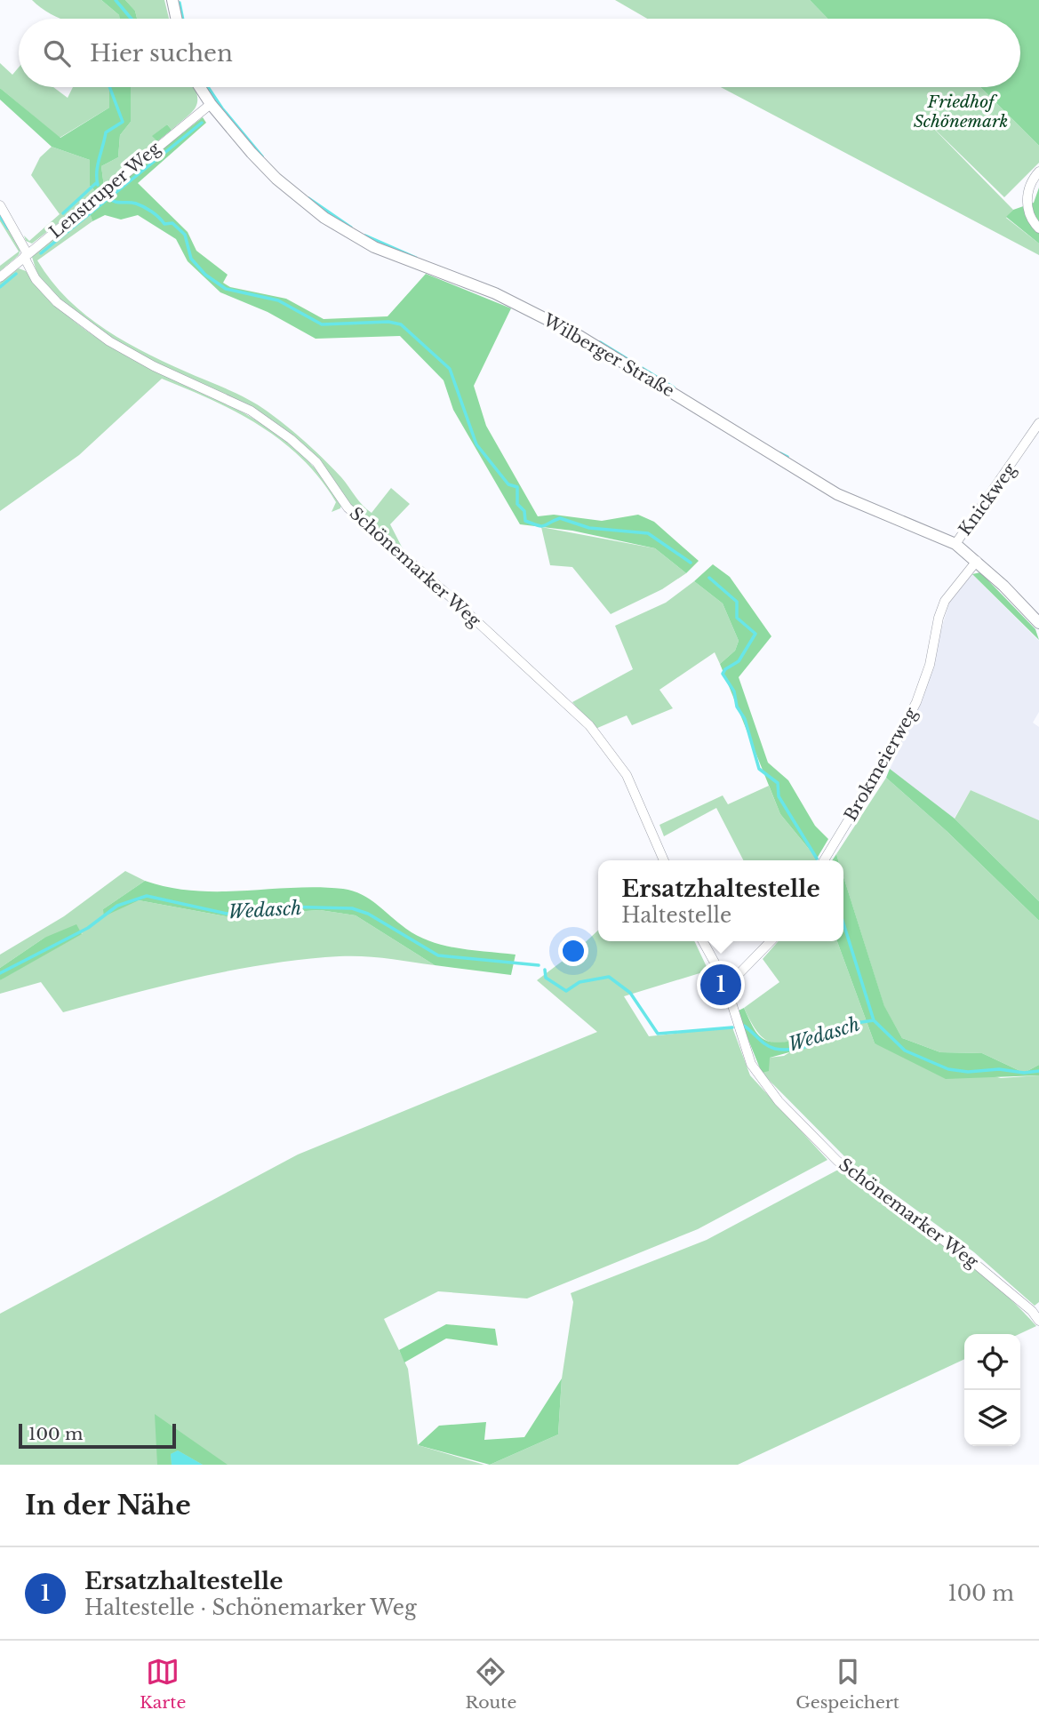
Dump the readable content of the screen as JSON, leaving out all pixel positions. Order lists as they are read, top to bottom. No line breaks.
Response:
{"streets":{"street":["Lenstruper Weg","Wilberger Straße","Knickweg","Schönemarker Weg","Brokmeierweg"]},"crossings":[["Lenstruper Weg","Wilberger Straße"],["Lenstruper Weg","Schönemarker Weg"],["Wilberger Straße","Knickweg"],["Wilberger Straße","Brokmeierweg"]],"water":["Wedasch"],"parks":["Friedhof Schönemark"],"scale_bar":"100 m","page":{"search":"Hier suchen","popup":["Ersatzhaltestelle","Haltestelle"],"pins":"1","scale":"100 m","heading":"In der Nähe","list":[{"mark":"1","name":"Ersatzhaltestelle","note":"Haltestelle · Schönemarker Weg","value":"100 m"}],"nav":["Karte","Route","Gespeichert"]}}
